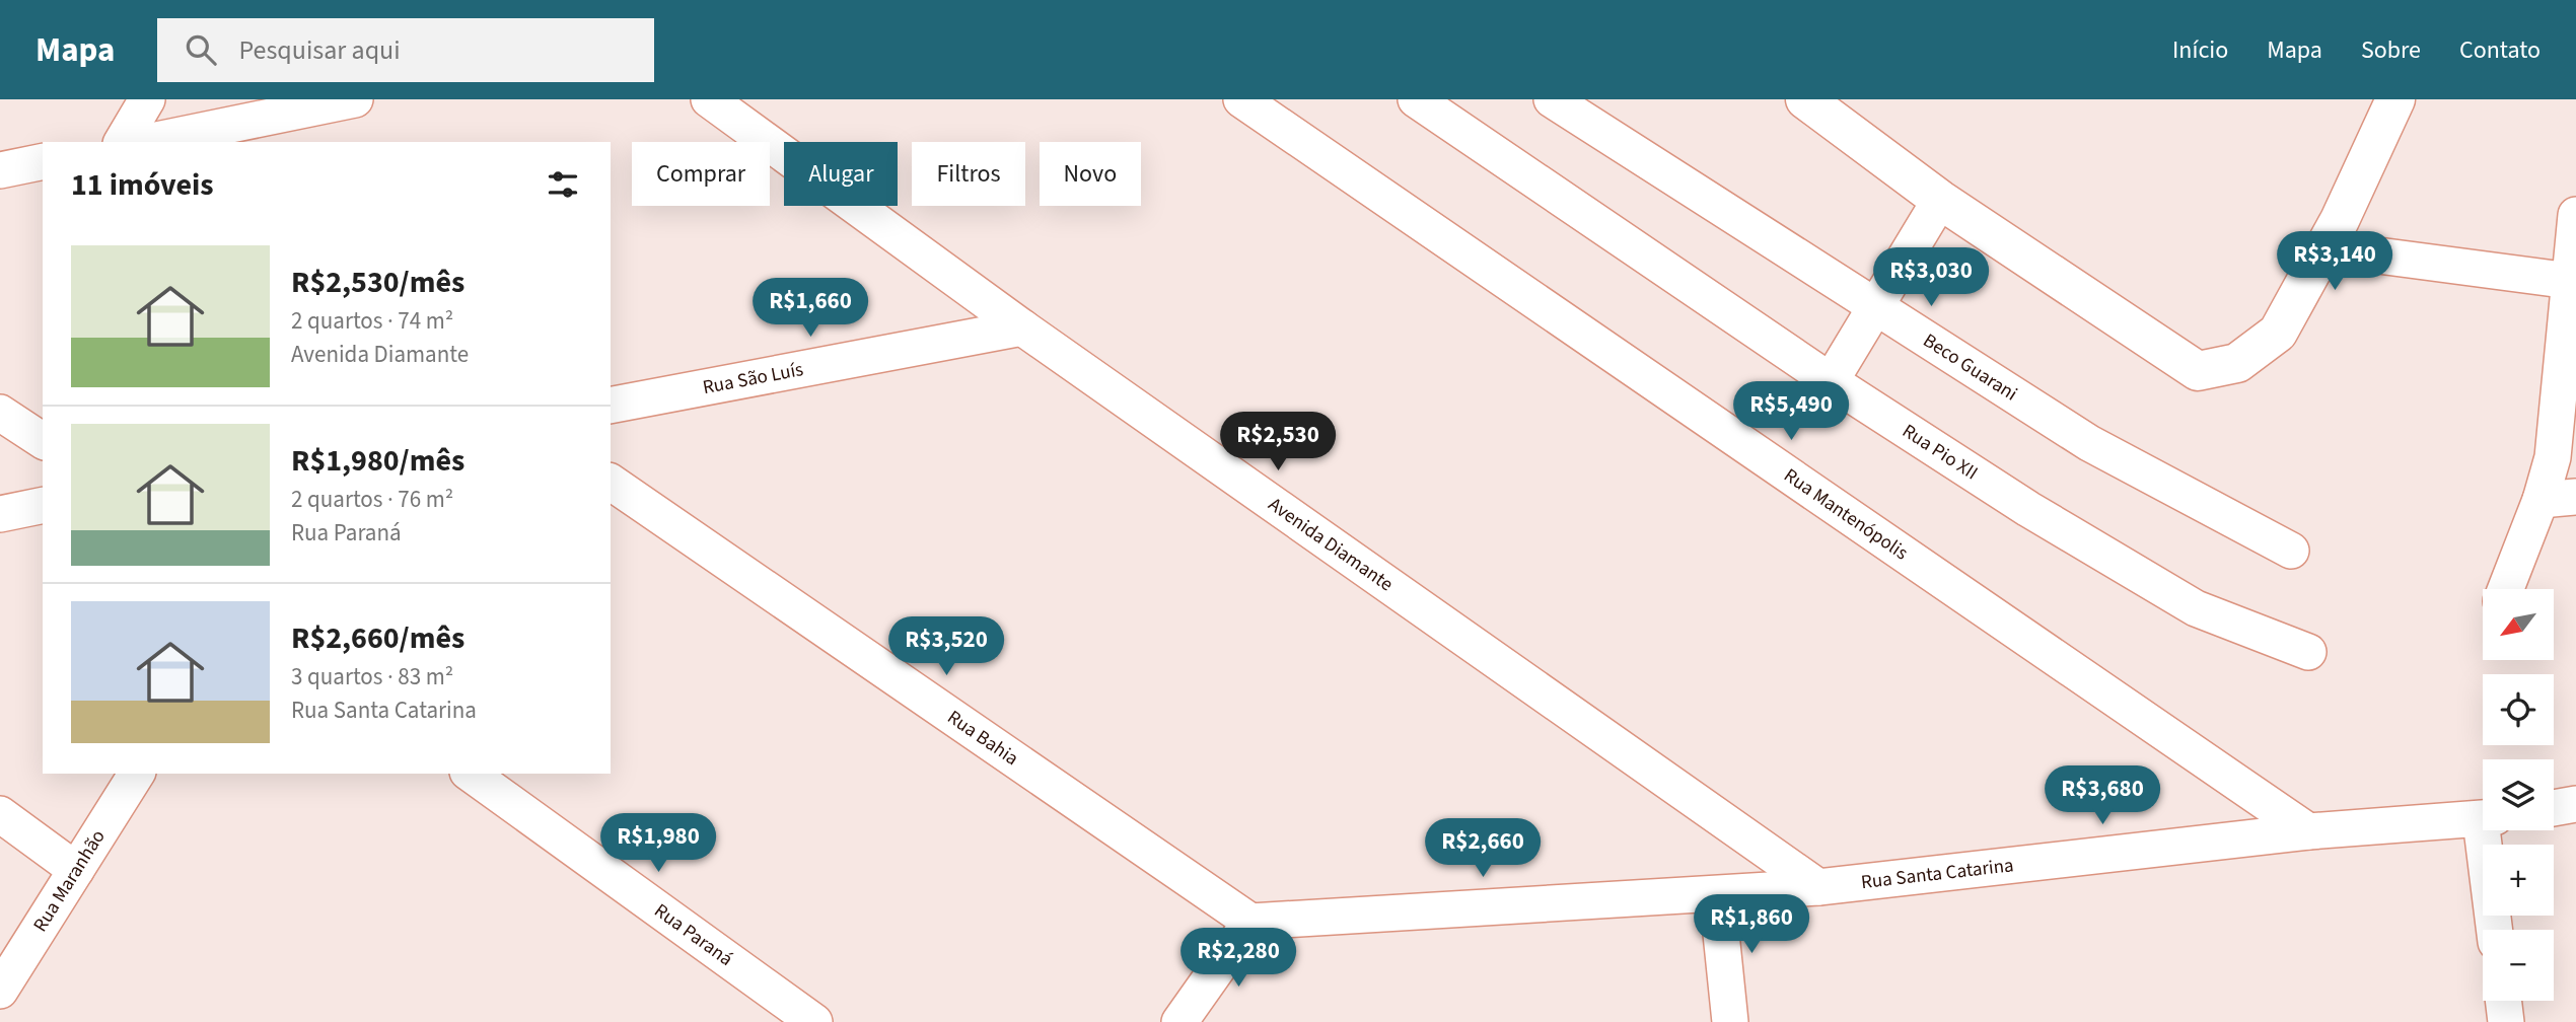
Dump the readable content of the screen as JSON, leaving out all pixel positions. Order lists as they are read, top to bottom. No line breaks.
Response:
{"streets":{"street":["Beco Guarani","Rua São Luís","Rua Pio XII","Rua Mantenópolis","Avenida Diamante","Rua Bahia","Rua Santa Catarina","Rua Maranhão","Rua Paraná"]},"crossings":[["Rua São Luís","Avenida Diamante"],["Rua Mantenópolis","Rua Santa Catarina"],["Avenida Diamante","Rua Santa Catarina"],["Rua Bahia","Rua Santa Catarina"]],"north":"bottom left","page":{"header":"Mapa","search":"Pesquisar aqui","nav":["Início","Mapa","Sobre","Contato"],"chip":["Comprar","Alugar","Filtros","Novo"],"heading":"11 imóveis","list":[{"name":"R$2,530/mês","note":"2 quartos · 74 m² · Avenida Diamante"},{"name":"R$1,980/mês","note":"2 quartos · 76 m² · Rua Paraná"},{"name":"R$2,660/mês","note":"3 quartos · 83 m² · Rua Santa Catarina"}],"price":["R$3,140","R$3,030","R$1,660","R$5,490","R$2,530","R$3,520","R$3,680","R$1,980","R$2,660","R$1,860","R$2,280"],"map_buttons":["+","−"]}}
